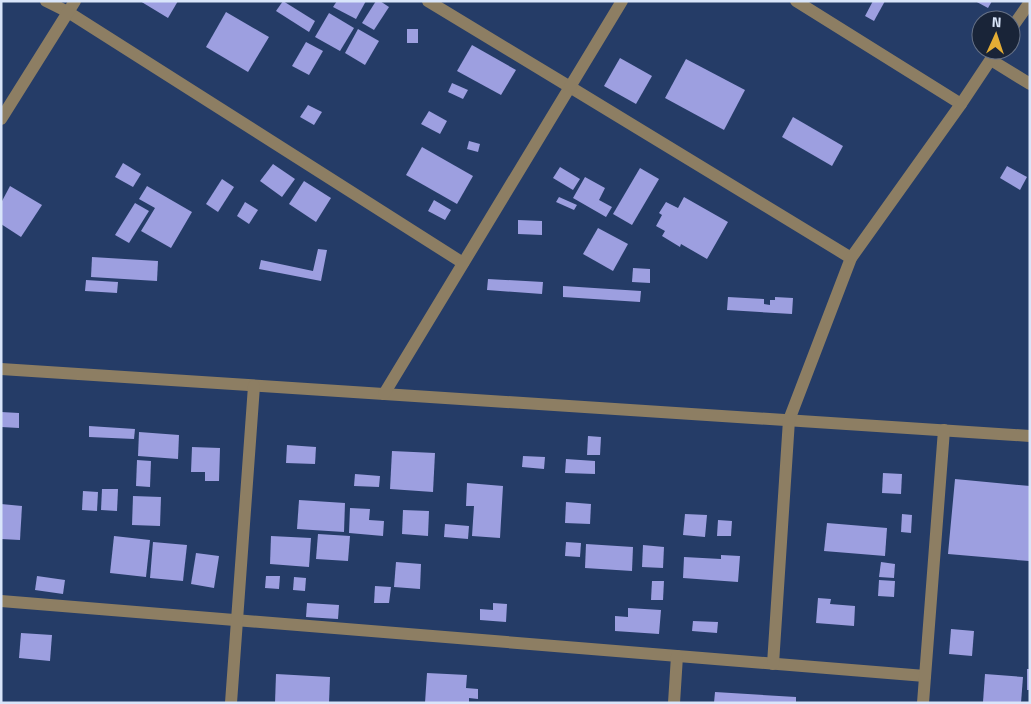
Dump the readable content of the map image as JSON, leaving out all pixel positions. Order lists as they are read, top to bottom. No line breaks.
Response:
{"north":"top"}
